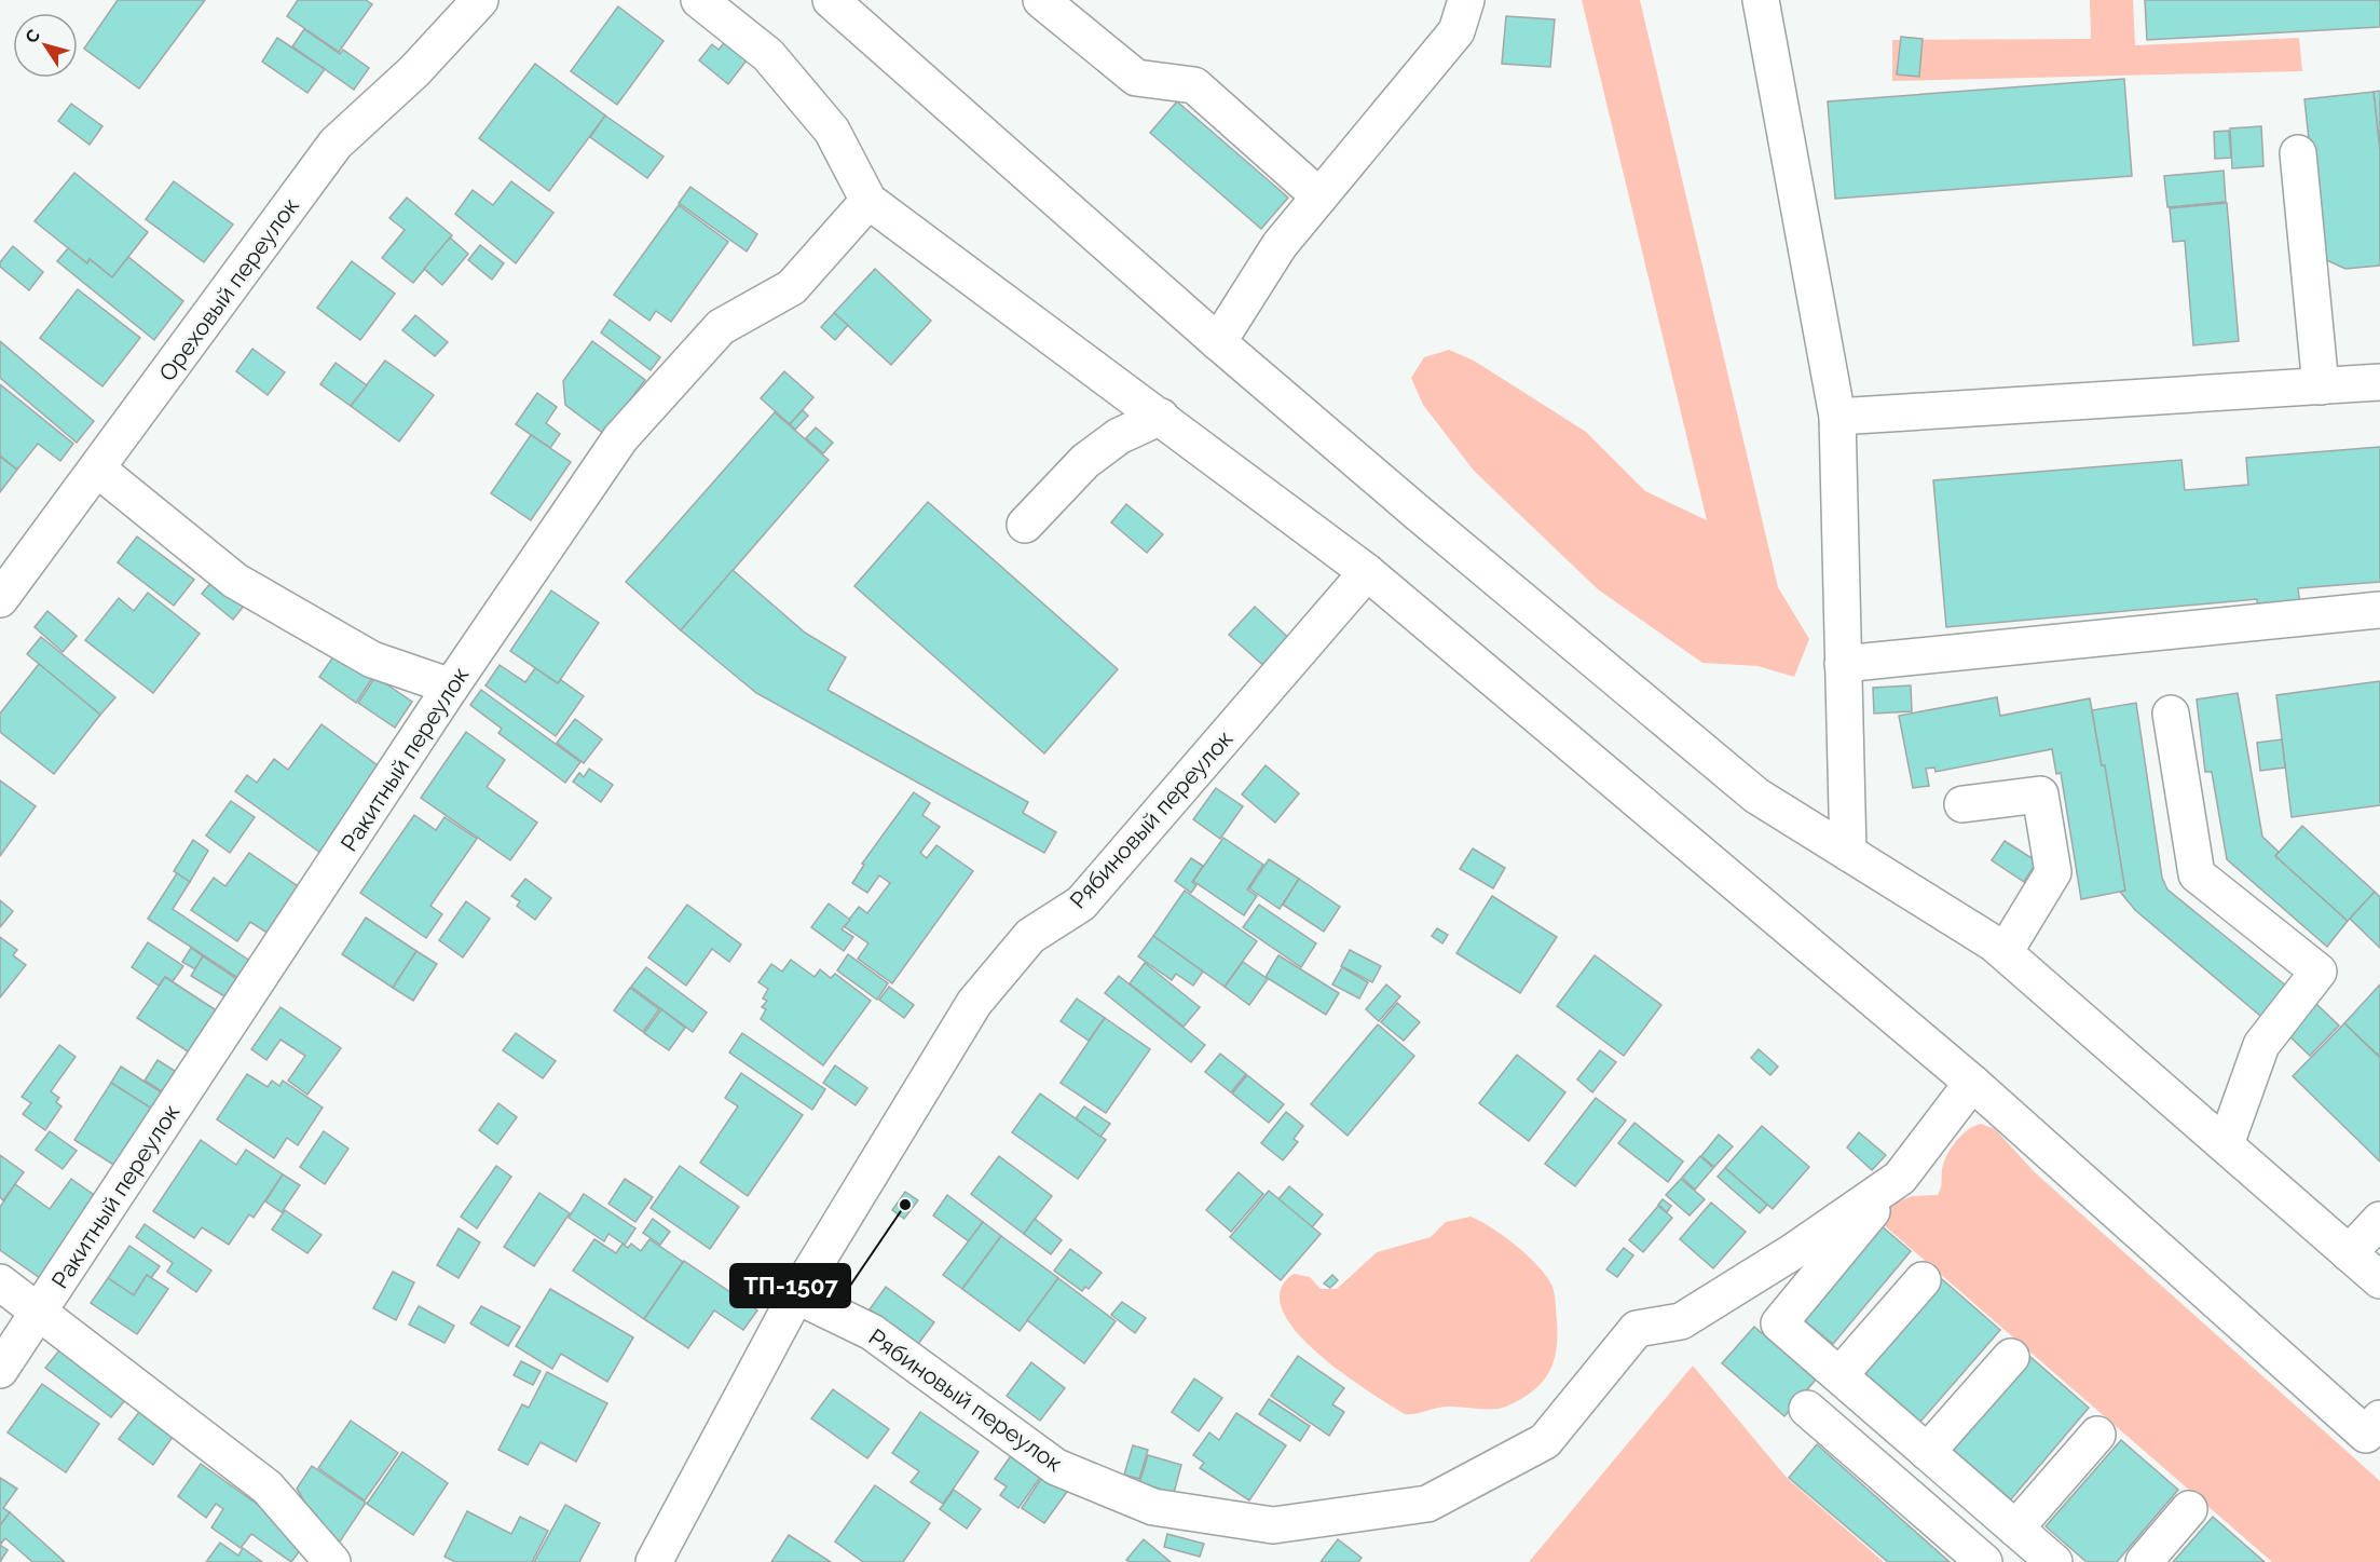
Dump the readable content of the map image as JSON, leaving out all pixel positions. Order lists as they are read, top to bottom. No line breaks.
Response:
{"streets":{"street":["Ореховый переулок","Ракитный переулок","Рябиновый переулок"]},"places":["ТП-1507"],"north":"top left"}
